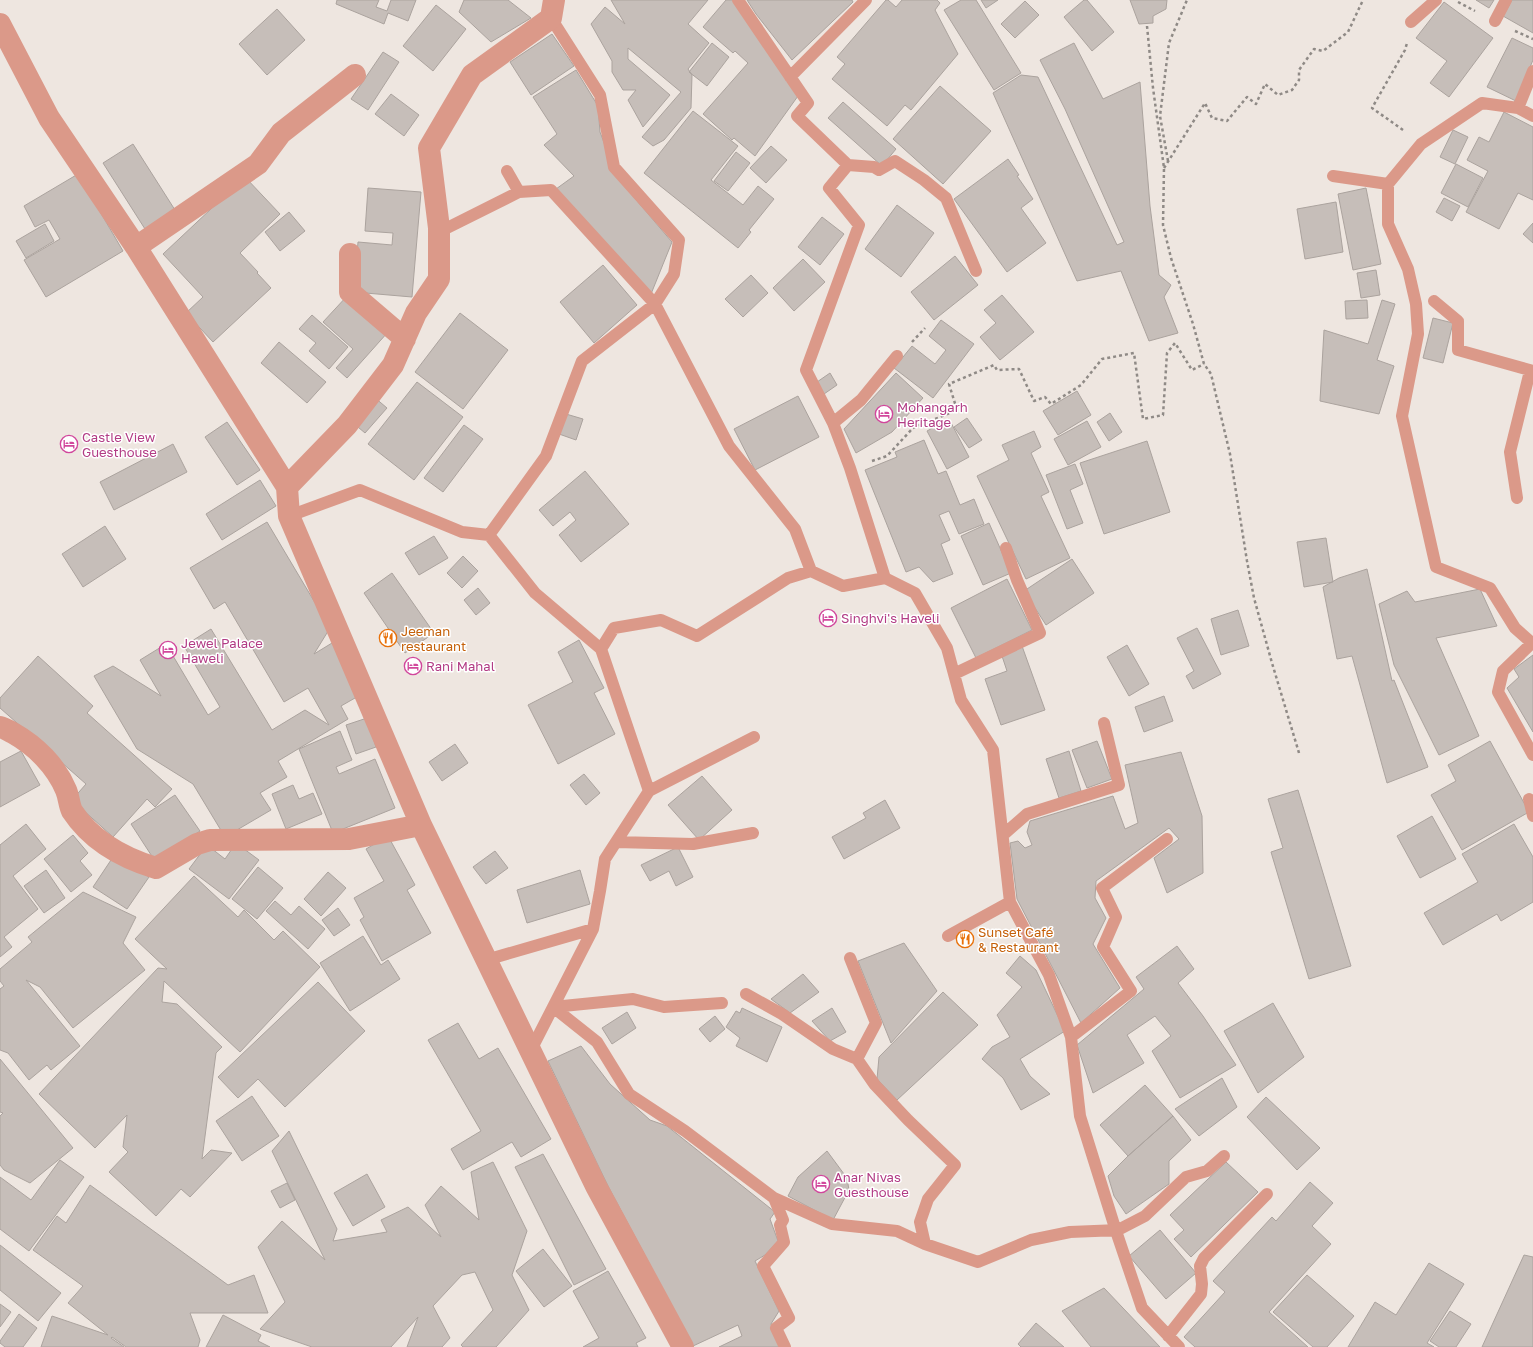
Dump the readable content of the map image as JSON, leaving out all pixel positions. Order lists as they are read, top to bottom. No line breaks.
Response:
{"places":{"hotel":["Mohangarh Heritage","Castle View Guesthouse","Singhvi's Haveli","Jewel Palace Haweli","Rani Mahal","Anar Nivas Guesthouse"],"restaurant":["Jeeman restaurant","Sunset Café & Restaurant"]}}
